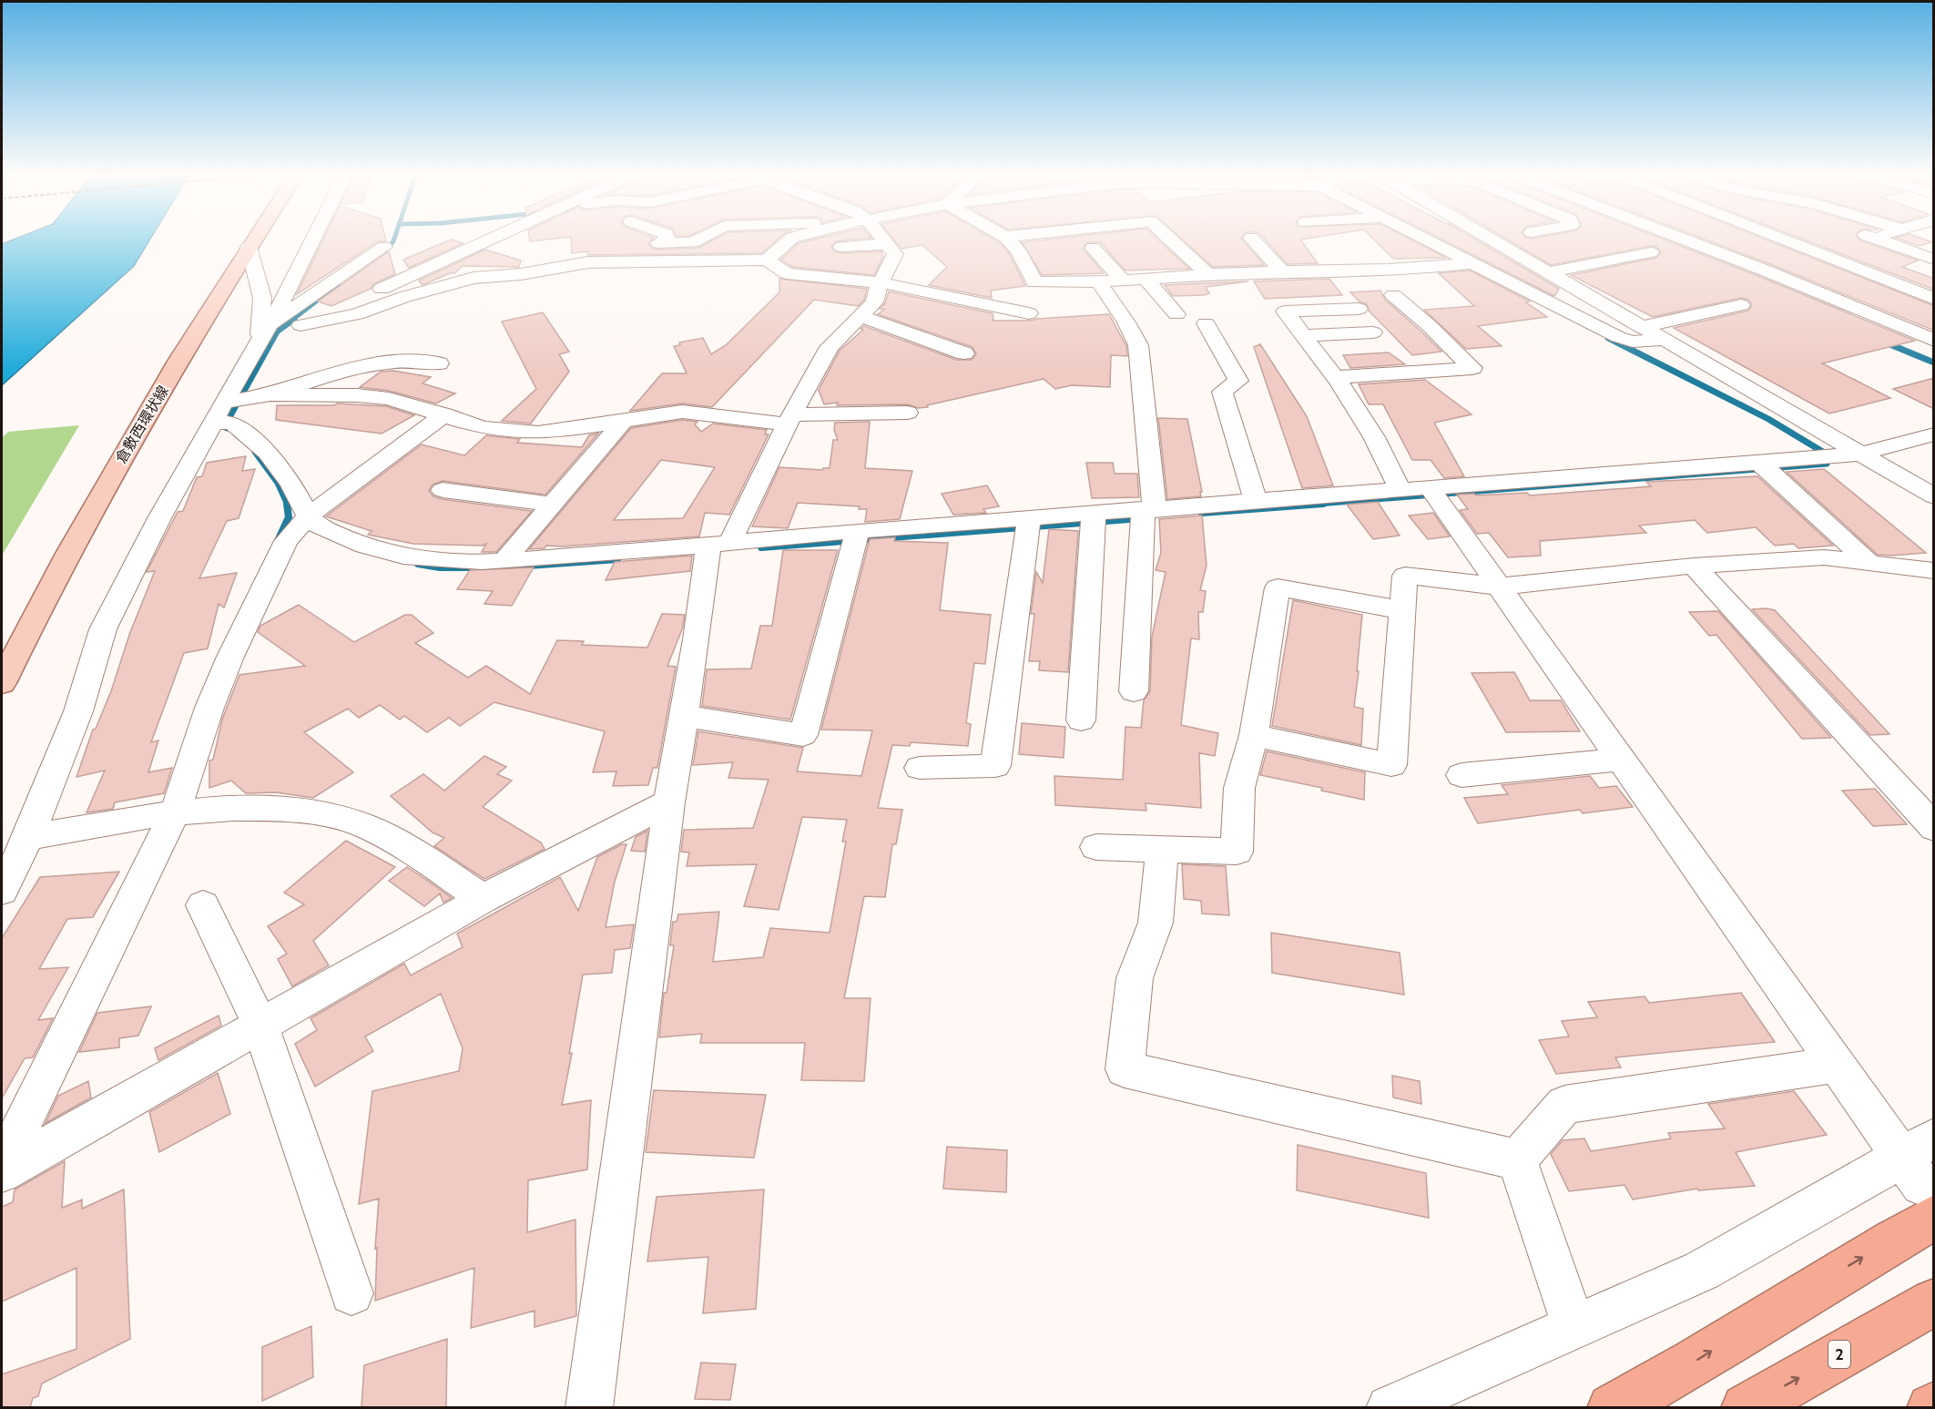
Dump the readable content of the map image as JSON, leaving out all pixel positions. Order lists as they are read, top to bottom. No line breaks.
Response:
{"streets":{"highway":["2"],"main road":["倉敷西環状線"]}}
